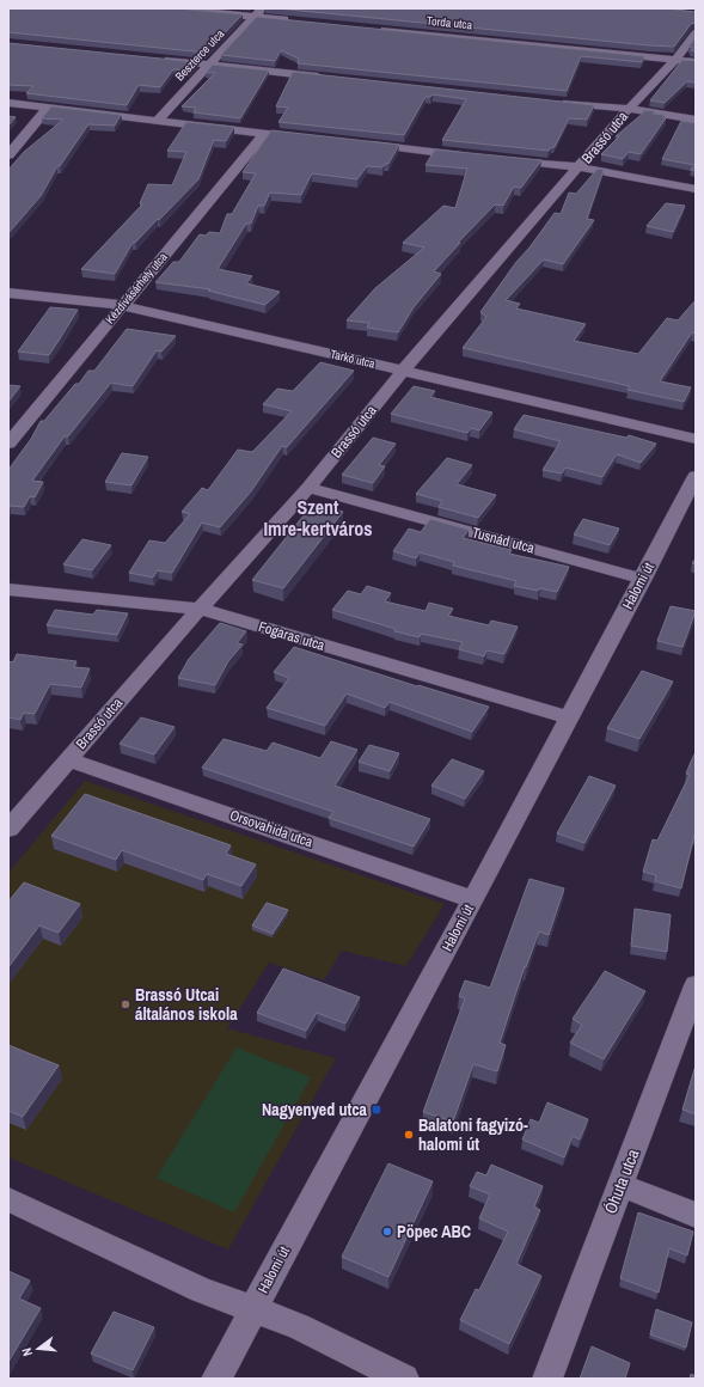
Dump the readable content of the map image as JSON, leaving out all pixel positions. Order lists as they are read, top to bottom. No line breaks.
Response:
{"streets":{"street":["Torda utca","Beszterce utca","Brassó utca","Kézdivásárhely utca","Tarkő utca","Tusnád utca","Halomi út","Fogaras utca","Orsovahida utca","Óhuta utca"]},"crossings":[["Torda utca","Brassó utca"],["Brassó utca","Tarkő utca"],["Brassó utca","Tusnád utca"],["Brassó utca","Fogaras utca"],["Brassó utca","Orsovahida utca"],["Kézdivásárhely utca","Tarkő utca"],["Tusnád utca","Halomi út"],["Halomi út","Fogaras utca"],["Halomi út","Orsovahida utca"]],"districts":["Szent Imre-kertváros"],"places":{"other":["Brassó Utcai általános iskola","Balatoni fagyizó- halomi út","Pöpec ABC"],"transit":["Nagyenyed utca"]},"north":"left"}
